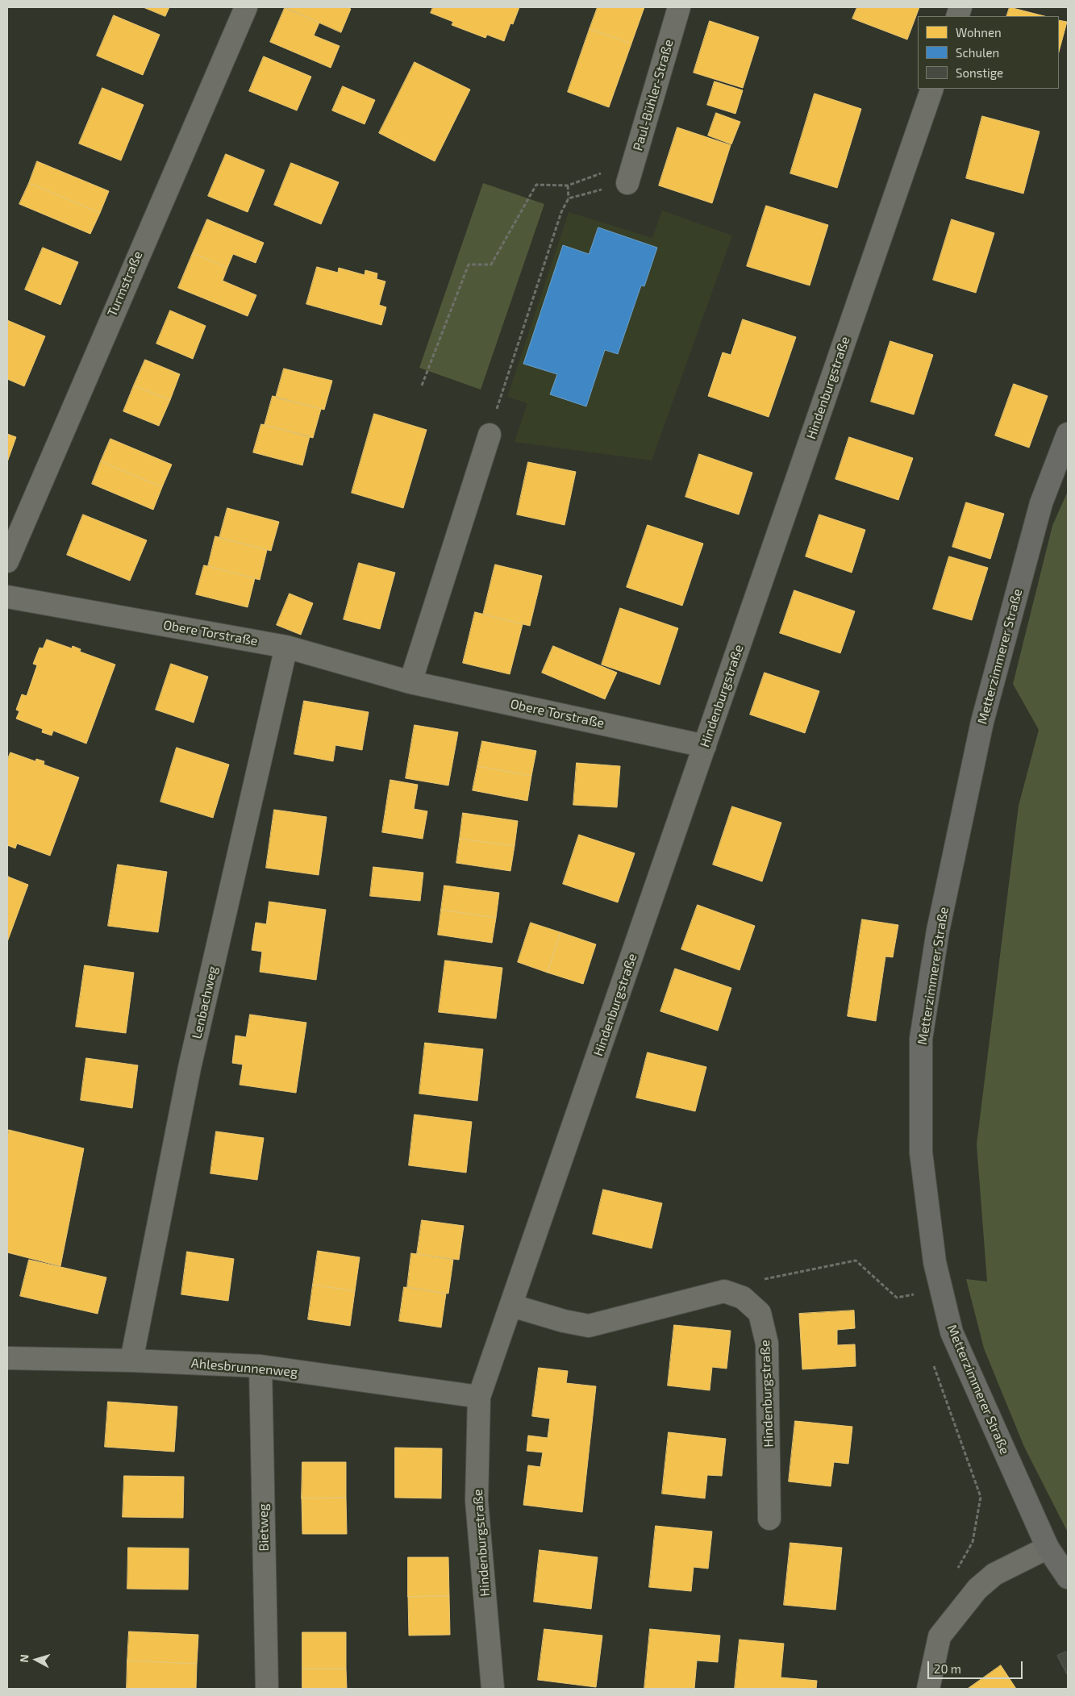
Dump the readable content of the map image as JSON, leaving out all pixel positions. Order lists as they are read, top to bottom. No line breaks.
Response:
{"streets":{"main road":["Metterzimmerer Straße"],"street":["Paul-Bühler-Straße","Turmstraße","Hindenburgstraße","Obere Torstraße","Lenbachweg","Ahlesbrunnenweg","Bietweg"]},"crossings":[["Hindenburgstraße","Obere Torstraße"],["Hindenburgstraße","Ahlesbrunnenweg"],["Obere Torstraße","Lenbachweg"],["Lenbachweg","Ahlesbrunnenweg"],["Ahlesbrunnenweg","Bietweg"]],"legend":["Wohnen","Schulen","Sonstige"],"scale_bar":"20 m","north":"left"}
